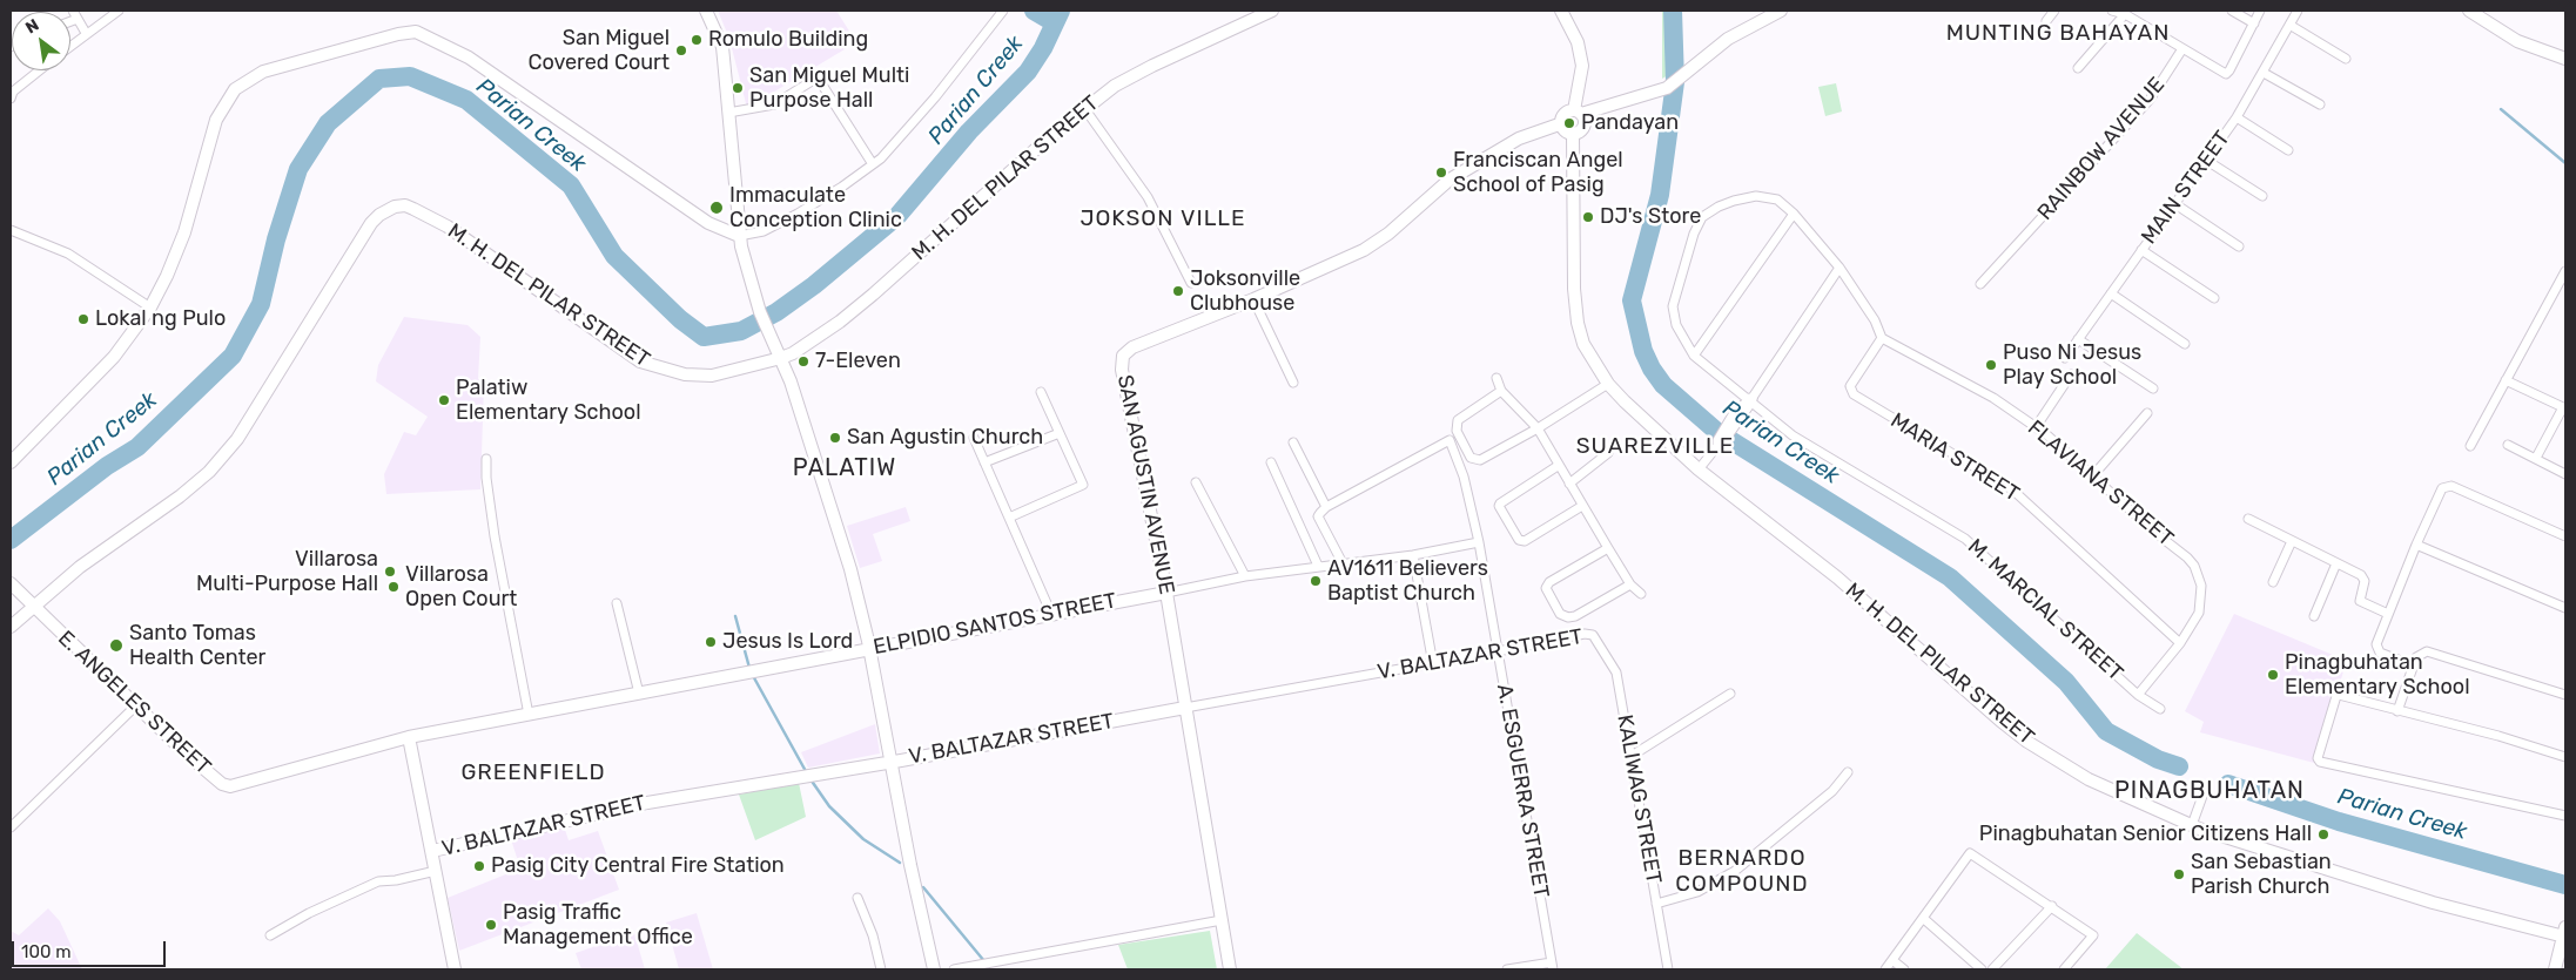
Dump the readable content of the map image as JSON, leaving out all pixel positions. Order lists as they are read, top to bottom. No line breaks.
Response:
{"streets":{"street":["RAINBOW AVENUE","M. H. DEL PILAR STREET","MAIN STREET","MARIA STREET","FLAVIANA STREET","SAN AGUSTIN AVENUE","M. MARCIAL STREET","ELPIDIO SANTOS STREET","V. BALTAZAR STREET","E. ANGELES STREET","A. ESGUERRA STREET","KALIWAG STREET"]},"crossings":[["M. H. DEL PILAR STREET","SAN AGUSTIN AVENUE"],["M. H. DEL PILAR STREET","E. ANGELES STREET"],["MARIA STREET","FLAVIANA STREET"],["FLAVIANA STREET","M. MARCIAL STREET"],["SAN AGUSTIN AVENUE","ELPIDIO SANTOS STREET"],["SAN AGUSTIN AVENUE","V. BALTAZAR STREET"],["ELPIDIO SANTOS STREET","E. ANGELES STREET"],["ELPIDIO SANTOS STREET","A. ESGUERRA STREET"],["V. BALTAZAR STREET","A. ESGUERRA STREET"],["V. BALTAZAR STREET","KALIWAG STREET"]],"districts":["MUNTING BAHAYAN","JOKSON VILLE","SUAREZVILLE","PALATIW","GREENFIELD","PINAGBUHATAN","BERNARDO COMPOUND"],"water":["Parian Creek"],"places":["Romulo Building","San Miguel Covered Court","San Miguel Multi Purpose Hall","Pandayan","Franciscan Angel School of Pasig","Immaculate Conception Clinic","DJ's Store","Joksonville Clubhouse","Lokal ng Pulo","7-Eleven","Puso Ni Jesus Play School","Palatiw Elementary School","San Agustin Church","Villarosa Multi-Purpose Hall","AV1611 Believers Baptist Church","Villarosa Open Court","Jesus Is Lord","Santo Tomas Health Center","Pinagbuhatan Elementary School","Pinagbuhatan Senior Citizens Hall","Pasig City Central Fire Station","San Sebastian Parish Church","Pasig Traffic Management Office"],"scale_bar":"100 m","north":"top left"}
